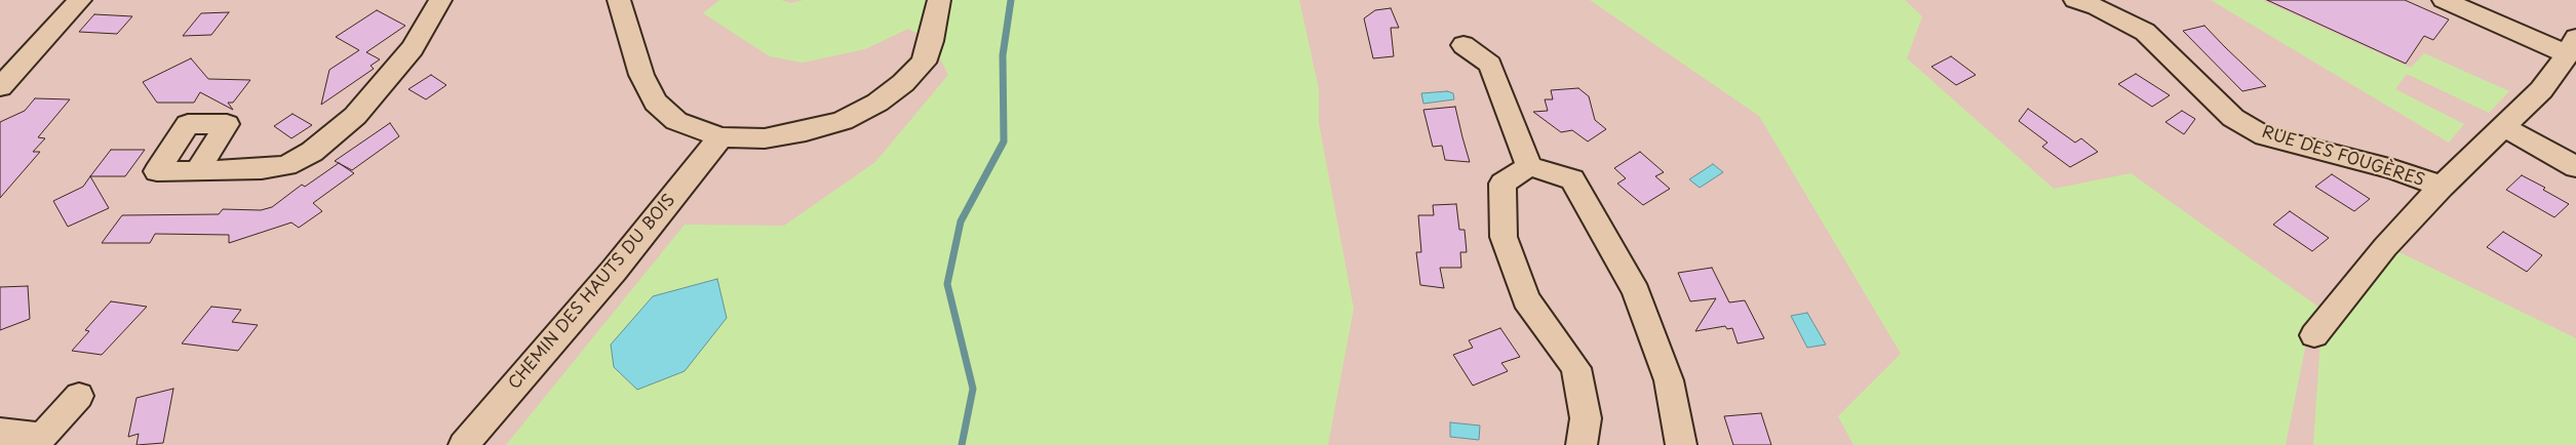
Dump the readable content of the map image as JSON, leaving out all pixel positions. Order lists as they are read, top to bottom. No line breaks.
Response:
{"streets":{"street":["RUE DES FOUGÈRES","CHEMIN DES HAUTS DU BOIS"]}}
